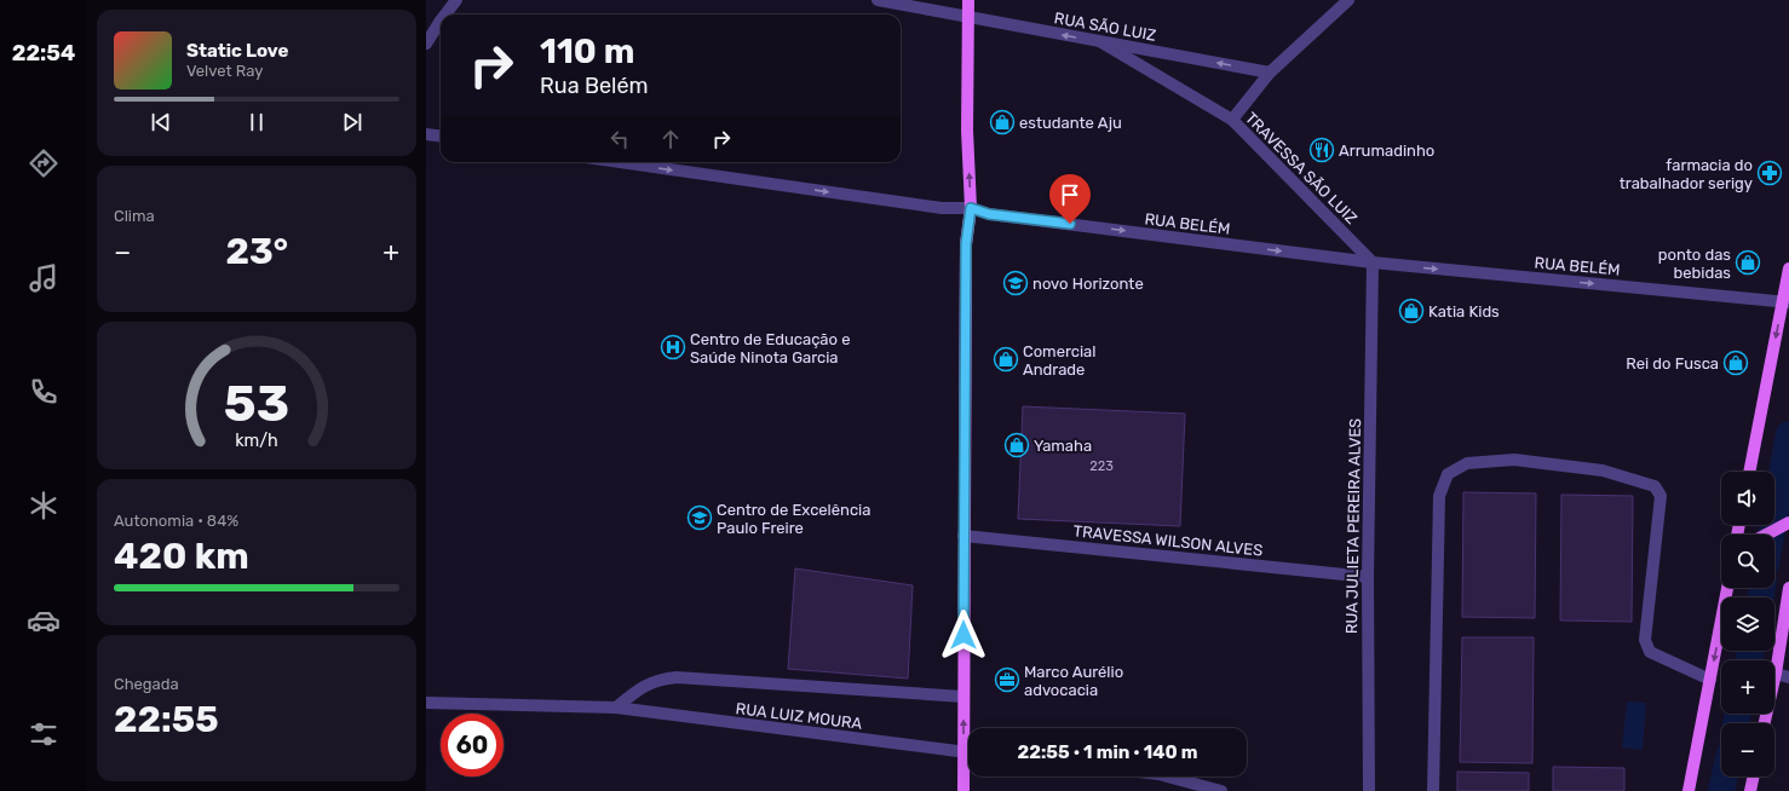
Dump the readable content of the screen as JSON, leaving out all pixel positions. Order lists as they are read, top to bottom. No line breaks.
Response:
{"streets":{"street":["RUA SÃO LUIZ","TRAVESSA SÃO LUIZ","RUA BELÉM","RUA JULIETA PEREIRA ALVES","TRAVESSA WILSON ALVES","RUA LUIZ MOURA"]},"crossings":[["RUA SÃO LUIZ","TRAVESSA SÃO LUIZ"],["TRAVESSA SÃO LUIZ","RUA BELÉM"],["TRAVESSA SÃO LUIZ","RUA JULIETA PEREIRA ALVES"],["RUA BELÉM","RUA JULIETA PEREIRA ALVES"],["RUA JULIETA PEREIRA ALVES","TRAVESSA WILSON ALVES"]],"one_way":["RUA SÃO LUIZ","RUA BELÉM"],"places":{"shop":["estudante Aju","ponto das bebidas","Katia Kids","Comercial Andrade","Rei do Fusca","Yamaha"],"restaurant":["Arrumadinho"],"pharmacy":["farmacia do trabalhador serigy"],"school or university":["novo Horizonte","Centro de Excelência Paulo Freire"],"hospital":["Centro de Educação e Saúde Ninota Garcia"],"office":["Marco Aurélio advocacia"]},"house_numbers":["223"],"page":{"tabs":"22:54","turn":["110 m","Rua Belém"],"song":["Static Love","Velvet Ray"],"tile":["Clima",["Autonomia · 84%","420 km"],["Chegada","22:55"]],"heat":["−","23°","+"],"map_buttons":["+","−"],"limit":"60","trip":"22:55 · 1 min · 140 m","gauge":["53","km/h"]}}
